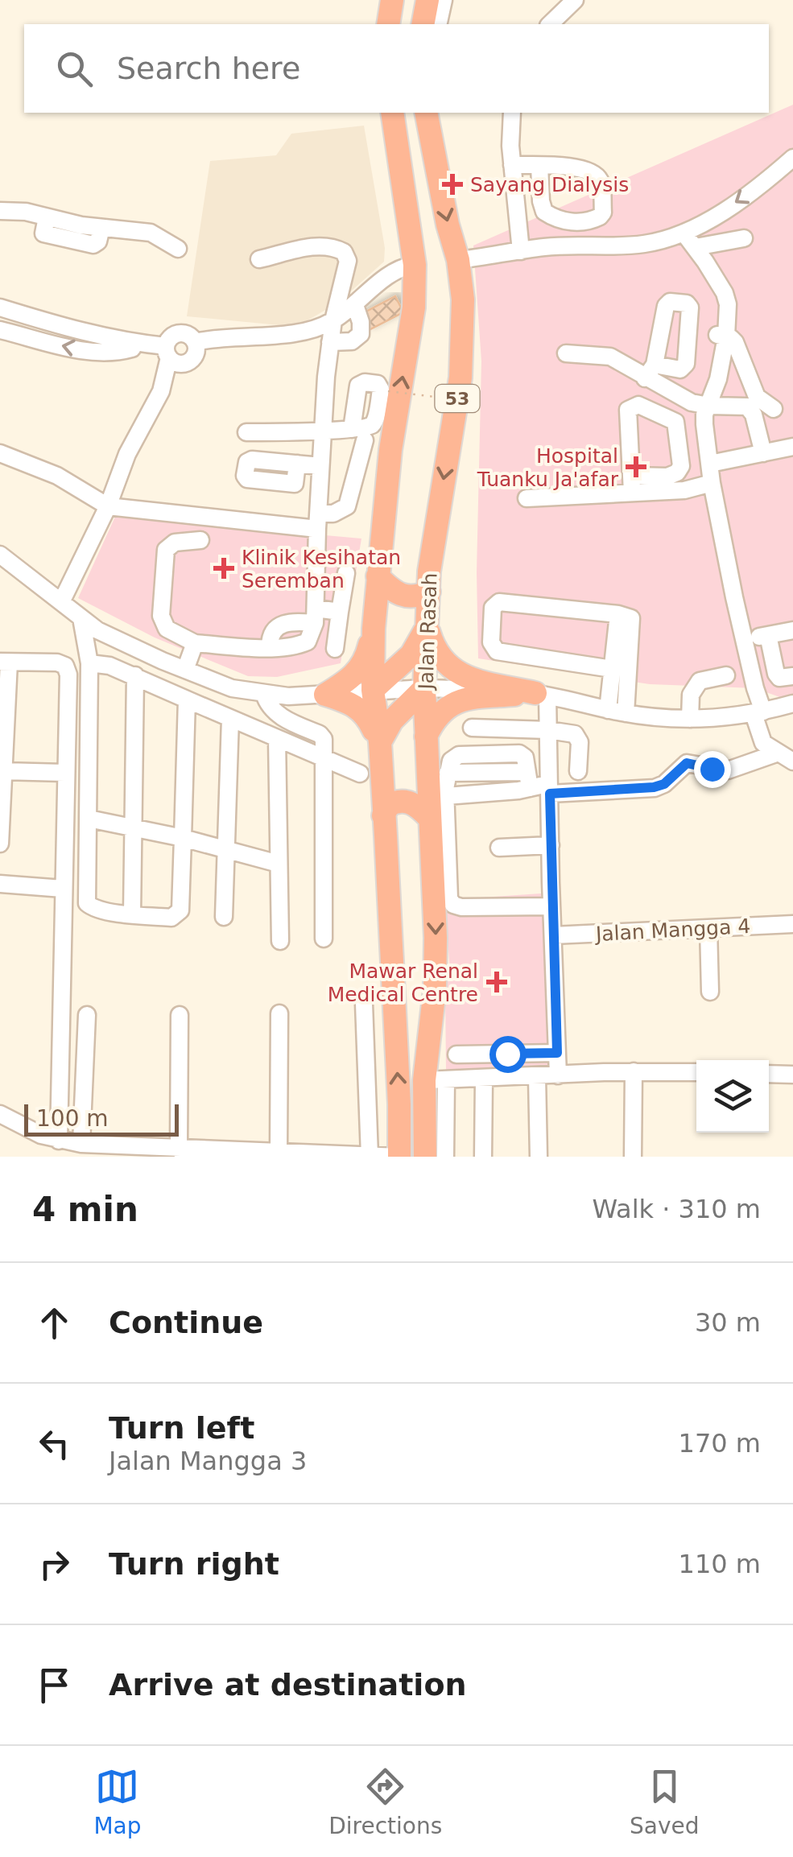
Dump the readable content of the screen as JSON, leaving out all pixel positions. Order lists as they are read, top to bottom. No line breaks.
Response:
{"streets":{"highway":["53","Jalan Rasah"],"street":["Jalan Mangga 4"]},"places":{"health":["Sayang Dialysis","Hospital Tuanku Ja'afar","Klinik Kesihatan Seremban","Mawar Renal Medical Centre"]},"scale_bar":"100 m","page":{"search":"Search here","scale":"100 m","heading":["4 min","Walk · 310 m"],"list":[["Continue","30 m"],["Turn left","Jalan Mangga 3","170 m"],["Turn right","110 m"],"Arrive at destination"],"nav":["Map","Directions","Saved"]}}
